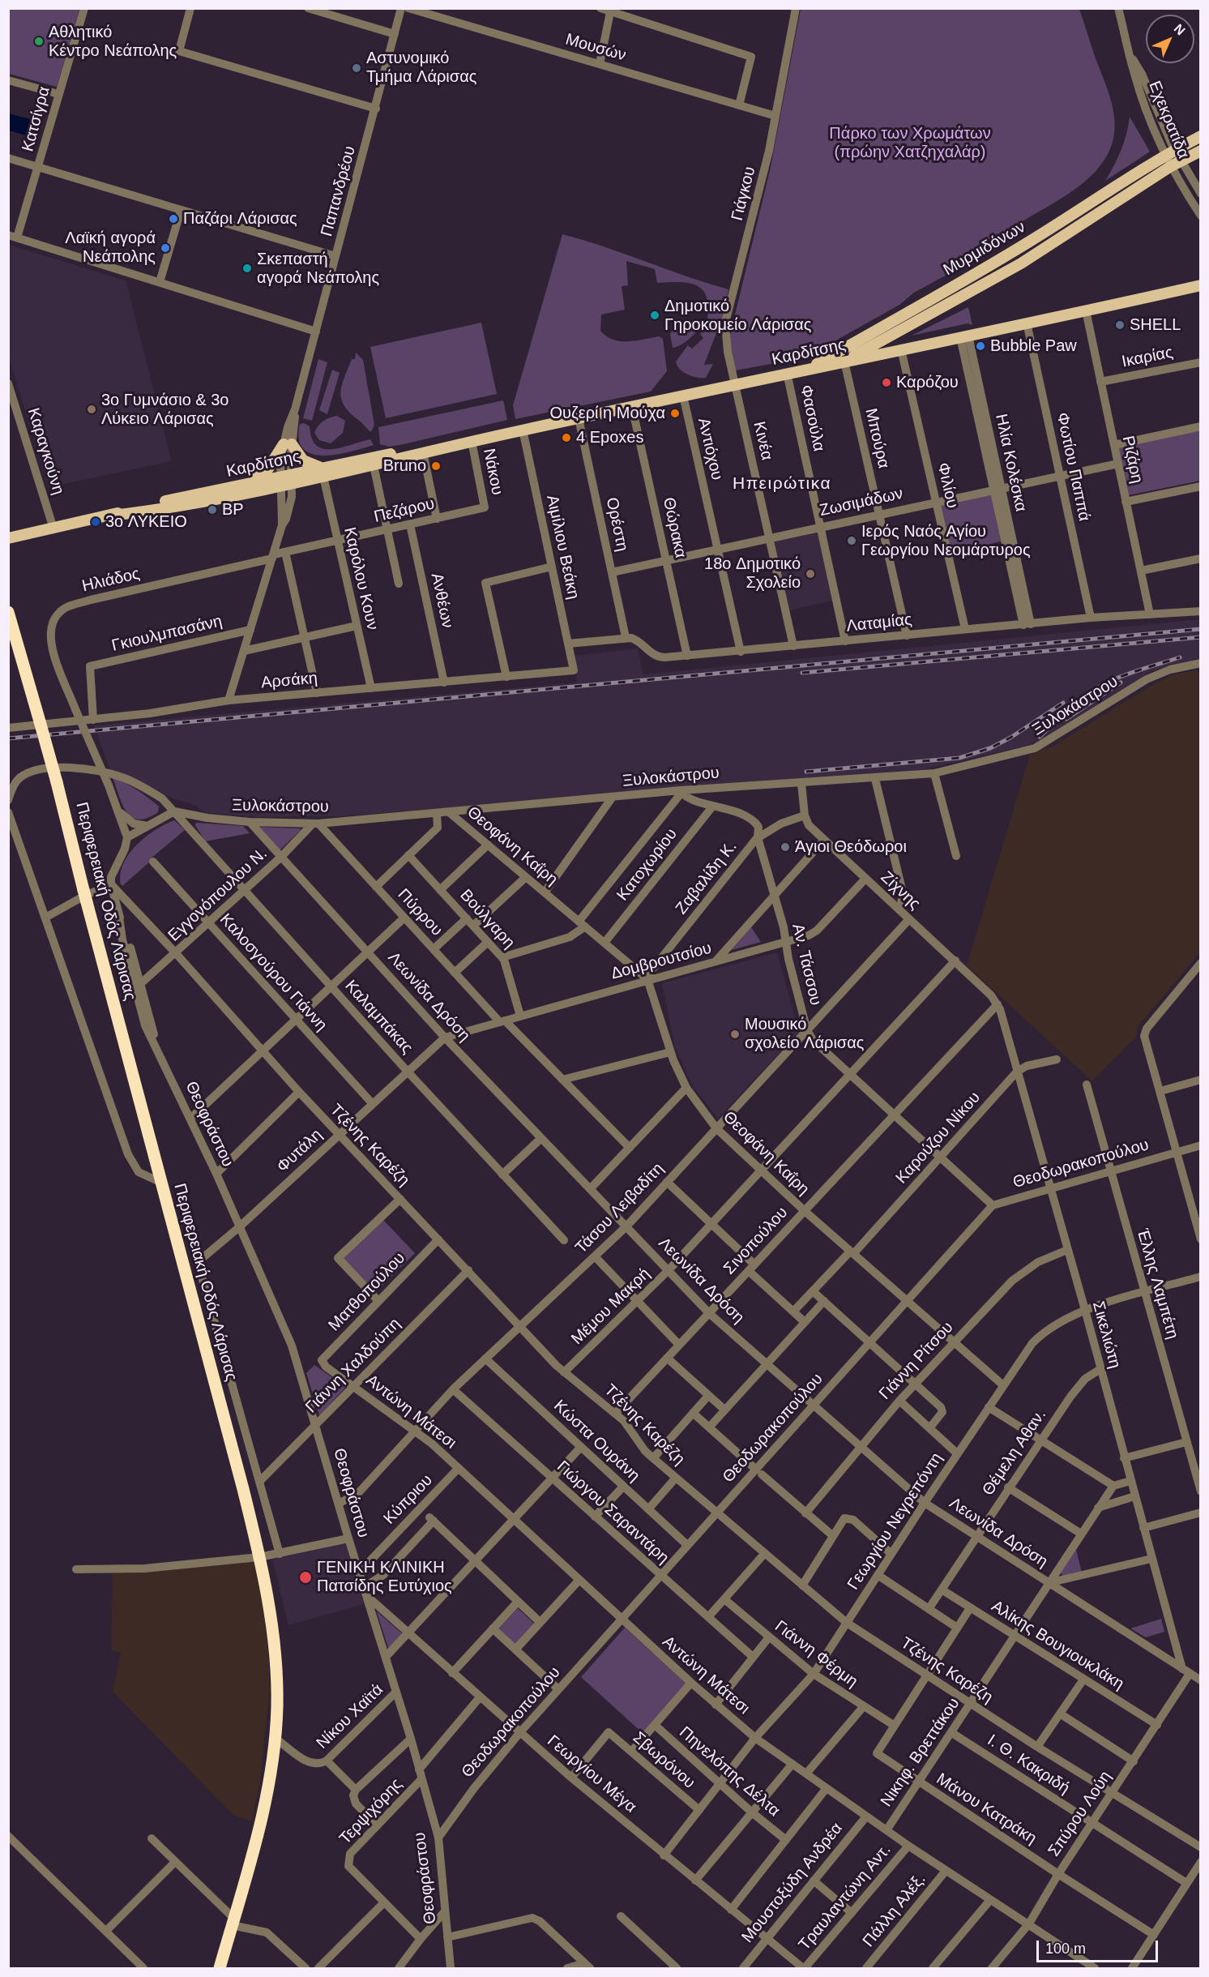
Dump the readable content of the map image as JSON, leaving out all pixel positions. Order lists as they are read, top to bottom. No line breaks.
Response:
{"streets":{"highway":["Περιφερειακή Οδός Λάρισας"],"main road":["Μυρμιδόνων","Καρδίτσης"],"street":["Μουσών","Κατσίγρα","Εχεκρατίδα","Παπανδρέου","Γιάγκου","Ικαρίας","Φασούλα","Μπούρα","Κινέα","Αντιόχου","Καραγκούνη","Ριζάρη","Ηλία Κολέσκα","Φωτίου Παππά","Νάκου","Φιλίου","Ζωσιμάδων","Πεζάρου","Ορέστη","Θώρακα","Αιμίλιου Βεάκη","Καρόλου Κουν","Ηλιάδος","Ανθέων","Λαταμίας","Γκιουλμπασάνη","Αρσάκη","Ξυλοκάστρου","Θεοφάνη Καΐρη","Κατοχωρίου","Ζαβαλίδη Κ.","Ζίχνης","Εγγονόπουλου Ν.","Πύρρου","Βούλγαρη","Δομβρουτσίου","Αν. Τάσσου","Καλοσγούρου Γιάννη","Λεωνίδα Δρόση","Καλαμπάκας","Θεοφράστου","Καρούζου Νίκου","Τζένης Καρέζη","Φυτάλη","Θεοδωρακοπούλου","Τάσου Λειβαδίτη","Σινοπούλου","Έλλης Λαμπέτη","Ματθοπούλου","Μέμου Μακρή","Σικελιώτη","Γιάννη Ρίτσου","Γιάννη Χαλδούπη","Αντώνη Μάτεσι","Κώστα Ουράνη","Θέμελη Αθαν.","Κύπριου","Γιώργου Σαραντάρη","Γεωργίου Νεγρεπόντη","Αλίκης Βουγιουκλάκη","Γιάννη Φέρμη","Νίκου Χαϊτά","Νικηφ. Βρεττάκου","Σβωρόνου","Ι. Θ. Κακριδή","Πηνελόπης Δέλτα","Γεωργίου Μέγα","Μάνου Κατράκη","Τερψιχόρης","Σπύρου Λούη","Μουστοξύδη Ανδρέα","Τραυλαντώνη Αντ.","Πάλλη Αλέξ."]},"crossings":[["Μουσών","Γιάγκου"],["Εχεκρατίδα","Μυρμιδόνων"],["Γιάγκου","Καρδίτσης"],["Γιάγκου","Κινέα"],["Μυρμιδόνων","Καρδίτσης"],["Μυρμιδόνων","Μπούρα"],["Καρδίτσης","Φασούλα"],["Καρδίτσης","Μπούρα"],["Καρδίτσης","Κινέα"],["Καρδίτσης","Αντιόχου"],["Καρδίτσης","Καραγκούνη"],["Καρδίτσης","Ριζάρη"],["Καρδίτσης","Ηλία Κολέσκα"],["Καρδίτσης","Φωτίου Παππά"],["Καρδίτσης","Νάκου"],["Καρδίτσης","Φιλίου"],["Καρδίτσης","Ορέστη"],["Καρδίτσης","Θώρακα"],["Καρδίτσης","Αιμίλιου Βεάκη"],["Καρδίτσης","Καρόλου Κουν"],["Ικαρίας","Ριζάρη"],["Φασούλα","Ζωσιμάδων"],["Φασούλα","Λαταμίας"],["Μπούρα","Ζωσιμάδων"],["Μπούρα","Λαταμίας"],["Κινέα","Ζωσιμάδων"],["Κινέα","Λαταμίας"],["Αντιόχου","Ζωσιμάδων"],["Αντιόχου","Λαταμίας"],["Ριζάρη","Ζωσιμάδων"],["Ριζάρη","Λαταμίας"],["Ηλία Κολέσκα","Ζωσιμάδων"],["Ηλία Κολέσκα","Λαταμίας"],["Φωτίου Παππά","Ζωσιμάδων"],["Φωτίου Παππά","Λαταμίας"],["Νάκου","Πεζάρου"],["Φιλίου","Ζωσιμάδων"],["Φιλίου","Λαταμίας"],["Ζωσιμάδων","Ορέστη"],["Ζωσιμάδων","Θώρακα"],["Πεζάρου","Καρόλου Κουν"],["Πεζάρου","Ηλιάδος"],["Πεζάρου","Ανθέων"],["Ορέστη","Λαταμίας"],["Θώρακα","Λαταμίας"],["Αιμίλιου Βεάκη","Αρσάκη"],["Καρόλου Κουν","Αρσάκη"],["Ανθέων","Αρσάκη"],["Γκιουλμπασάνη","Αρσάκη"],["Ξυλοκάστρου","Θεοφάνη Καΐρη"],["Ξυλοκάστρου","Εγγονόπουλου Ν."],["Ξυλοκάστρου","Πύρρου"],["Ξυλοκάστρου","Αν. Τάσσου"],["Ξυλοκάστρου","Λεωνίδα Δρόση"],["Ξυλοκάστρου","Καλαμπάκας"],["Θεοφάνη Καΐρη","Κατοχωρίου"],["Θεοφάνη Καΐρη","Ζαβαλίδη Κ."],["Θεοφάνη Καΐρη","Δομβρουτσίου"],["Θεοφάνη Καΐρη","Καρούζου Νίκου"],["Θεοφάνη Καΐρη","Θεοδωρακοπούλου"],["Θεοφάνη Καΐρη","Τάσου Λειβαδίτη"],["Θεοφάνη Καΐρη","Σινοπούλου"],["Θεοφάνη Καΐρη","Μέμου Μακρή"],["Θεοφάνη Καΐρη","Γιάννη Ρίτσου"],["Θεοφάνη Καΐρη","Γεωργίου Νεγρεπόντη"],["Κατοχωρίου","Αν. Τάσσου"],["Ζαβαλίδη Κ.","Ζίχνης"],["Ζαβαλίδη Κ.","Δομβρουτσίου"],["Ζαβαλίδη Κ.","Αν. Τάσσου"],["Ζίχνης","Δομβρουτσίου"],["Ζίχνης","Τάσου Λειβαδίτη"],["Ζίχνης","Σινοπούλου"],["Ζίχνης","Μέμου Μακρή"],["Ζίχνης","Σικελιώτη"],["Εγγονόπουλου Ν.","Πύρρου"],["Εγγονόπουλου Ν.","Καλοσγούρου Γιάννη"],["Εγγονόπουλου Ν.","Λεωνίδα Δρόση"],["Εγγονόπουλου Ν.","Καλαμπάκας"],["Εγγονόπουλου Ν.","Θεοφράστου"],["Εγγονόπουλου Ν.","Τζένης Καρέζη"],["Περιφερειακή Οδός Λάρισας","Νίκου Χαϊτά"],["Πύρρου","Δομβρουτσίου"],["Βούλγαρη","Δομβρουτσίου"],["Δομβρουτσίου","Αν. Τάσσου"],["Δομβρουτσίου","Λεωνίδα Δρόση"],["Δομβρουτσίου","Φυτάλη"],["Αν. Τάσσου","Καρούζου Νίκου"],["Αν. Τάσσου","Θεοδωρακοπούλου"],["Αν. Τάσσου","Τάσου Λειβαδίτη"],["Αν. Τάσσου","Σινοπούλου"],["Αν. Τάσσου","Μέμου Μακρή"],["Καλοσγούρου Γιάννη","Φυτάλη"],["Λεωνίδα Δρόση","Φυτάλη"],["Λεωνίδα Δρόση","Θεοδωρακοπούλου"],["Λεωνίδα Δρόση","Τάσου Λειβαδίτη"],["Λεωνίδα Δρόση","Σινοπούλου"],["Λεωνίδα Δρόση","Μέμου Μακρή"],["Λεωνίδα Δρόση","Σικελιώτη"],["Λεωνίδα Δρόση","Γιάννη Ρίτσου"],["Λεωνίδα Δρόση","Θέμελη Αθαν."],["Λεωνίδα Δρόση","Γεωργίου Νεγρεπόντη"],["Λεωνίδα Δρόση","Νικηφ. Βρεττάκου"],["Λεωνίδα Δρόση","Σπύρου Λούη"],["Καλαμπάκας","Φυτάλη"],["Θεοφράστου","Τζένης Καρέζη"],["Θεοφράστου","Φυτάλη"],["Θεοφράστου","Θεοδωρακοπούλου"],["Θεοφράστου","Τάσου Λειβαδίτη"],["Θεοφράστου","Γιάννη Χαλδούπη"],["Θεοφράστου","Κύπριου"],["Θεοφράστου","Νίκου Χαϊτά"],["Θεοφράστου","Γεωργίου Μέγα"],["Θεοφράστου","Τερψιχόρης"],["Καρούζου Νίκου","Σικελιώτη"],["Τζένης Καρέζη","Φυτάλη"],["Τζένης Καρέζη","Θεοδωρακοπούλου"],["Τζένης Καρέζη","Τάσου Λειβαδίτη"],["Τζένης Καρέζη","Σινοπούλου"],["Τζένης Καρέζη","Ματθοπούλου"],["Τζένης Καρέζη","Μέμου Μακρή"],["Τζένης Καρέζη","Γιάννη Χαλδούπη"],["Τζένης Καρέζη","Γεωργίου Νεγρεπόντη"],["Τζένης Καρέζη","Νικηφ. Βρεττάκου"],["Τζένης Καρέζη","Σπύρου Λούη"],["Φυτάλη","Γιάννη Χαλδούπη"],["Θεοδωρακοπούλου","Έλλης Λαμπέτη"],["Θεοδωρακοπούλου","Σικελιώτη"],["Θεοδωρακοπούλου","Αντώνη Μάτεσι"],["Θεοδωρακοπούλου","Κώστα Ουράνη"],["Θεοδωρακοπούλου","Γιώργου Σαραντάρη"],["Θεοδωρακοπούλου","Γεωργίου Μέγα"],["Τάσου Λειβαδίτη","Αντώνη Μάτεσι"],["Τάσου Λειβαδίτη","Κώστα Ουράνη"],["Τάσου Λειβαδίτη","Γιώργου Σαραντάρη"],["Σινοπούλου","Σικελιώτη"],["Έλλης Λαμπέτη","Γεωργίου Νεγρεπόντη"],["Ματθοπούλου","Αντώνη Μάτεσι"],["Σικελιώτη","Γιάννη Ρίτσου"],["Σικελιώτη","Θέμελη Αθαν."],["Σικελιώτη","Γεωργίου Νεγρεπόντη"],["Σικελιώτη","Σπύρου Λούη"],["Γιάννη Χαλδούπη","Αντώνη Μάτεσι"],["Αντώνη Μάτεσι","Κύπριου"],["Αντώνη Μάτεσι","Γεωργίου Νεγρεπόντη"],["Αντώνη Μάτεσι","Νικηφ. Βρεττάκου"],["Αντώνη Μάτεσι","Σπύρου Λούη"],["Αντώνη Μάτεσι","Μουστοξύδη Ανδρέα"],["Αντώνη Μάτεσι","Τραυλαντώνη Αντ."],["Αντώνη Μάτεσι","Πάλλη Αλέξ."],["Θέμελη Αθαν.","Αλίκης Βουγιουκλάκη"],["Γεωργίου Νεγρεπόντη","Γιάννη Φέρμη"],["Γεωργίου Νεγρεπόντη","Σβωρόνου"],["Γεωργίου Νεγρεπόντη","Πηνελόπης Δέλτα"],["Γεωργίου Νεγρεπόντη","Γεωργίου Μέγα"],["Αλίκης Βουγιουκλάκη","Νικηφ. Βρεττάκου"],["Αλίκης Βουγιουκλάκη","Σπύρου Λούη"],["Γιάννη Φέρμη","Μάνου Κατράκη"],["Νικηφ. Βρεττάκου","Ι. Θ. Κακριδή"],["Νικηφ. Βρεττάκου","Μάνου Κατράκη"],["Σβωρόνου","Γεωργίου Μέγα"],["Ι. Θ. Κακριδή","Σπύρου Λούη"],["Γεωργίου Μέγα","Μουστοξύδη Ανδρέα"],["Γεωργίου Μέγα","Τραυλαντώνη Αντ."],["Μάνου Κατράκη","Σπύρου Λούη"]],"districts":["Ηπειρώτικα"],"parks":["Πάρκο των Χρωμάτων (πρώην Χατζηχαλάρ)"],"places":["Αθλητικό Κέντρο Νεάπολης","Αστυνομικό Τμήμα Λάρισας","Παζάρι Λάρισας","Λαϊκή αγορά Νεάπολης","Σκεπαστή αγορά Νεάπολης","Δημοτικό Γηροκομείο Λάρισας","SHELL","Bubble Paw","Καρόζου","3ο Γυμνάσιο & 3ο Λύκειο Λάρισας","Ουζερί η Μούχα","4 Epoxes","Bruno","BP","3ο ΛΥΚΕΙΟ","Ιερός Ναός Αγίου Γεωργίου Νεομάρτυρος","18ο Δημοτικό Σχολείο","Άγιοι Θεόδωροι","Μουσικό σχολείο Λάρισας","ΓΕΝΙΚΗ ΚΛΙΝΙΚΗ Πατσίδης Ευτύχιος"],"scale_bar":"100 m","north":"top right"}
